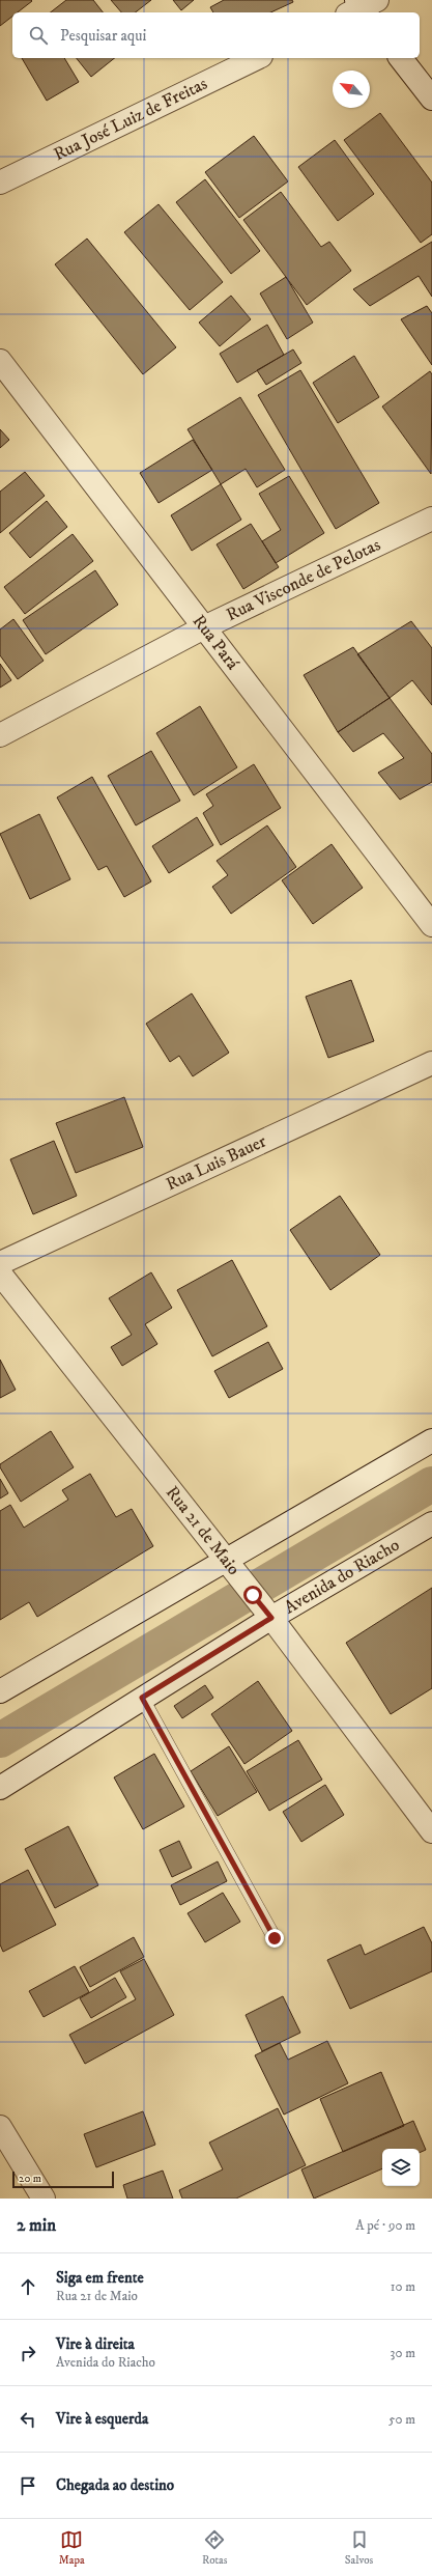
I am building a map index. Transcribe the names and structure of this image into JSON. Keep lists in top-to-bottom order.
{
  "streets": {
    "street": [
      "Rua José Luiz de Freitas",
      "Rua Visconde de Pelotas",
      "Rua Pará",
      "Rua Luis Bauer",
      "Rua 21 de Maio",
      "Avenida do Riacho"
    ]
  },
  "crossings": [
    ["Rua Visconde de Pelotas", "Rua Pará"],
    ["Rua 21 de Maio", "Avenida do Riacho"]
  ],
  "scale_bar": "20 m",
  "north": "top left",
  "page": {
    "search": "Pesquisar aqui",
    "scale": "20 m",
    "heading": ["2 min", "A pé · 90 m"],
    "list": [
      ["Siga em frente", "Rua 21 de Maio", "10 m"],
      ["Vire à direita", "Avenida do Riacho", "30 m"],
      ["Vire à esquerda", "50 m"],
      "Chegada ao destino"
    ],
    "nav": ["Mapa", "Rotas", "Salvos"]
  }
}
